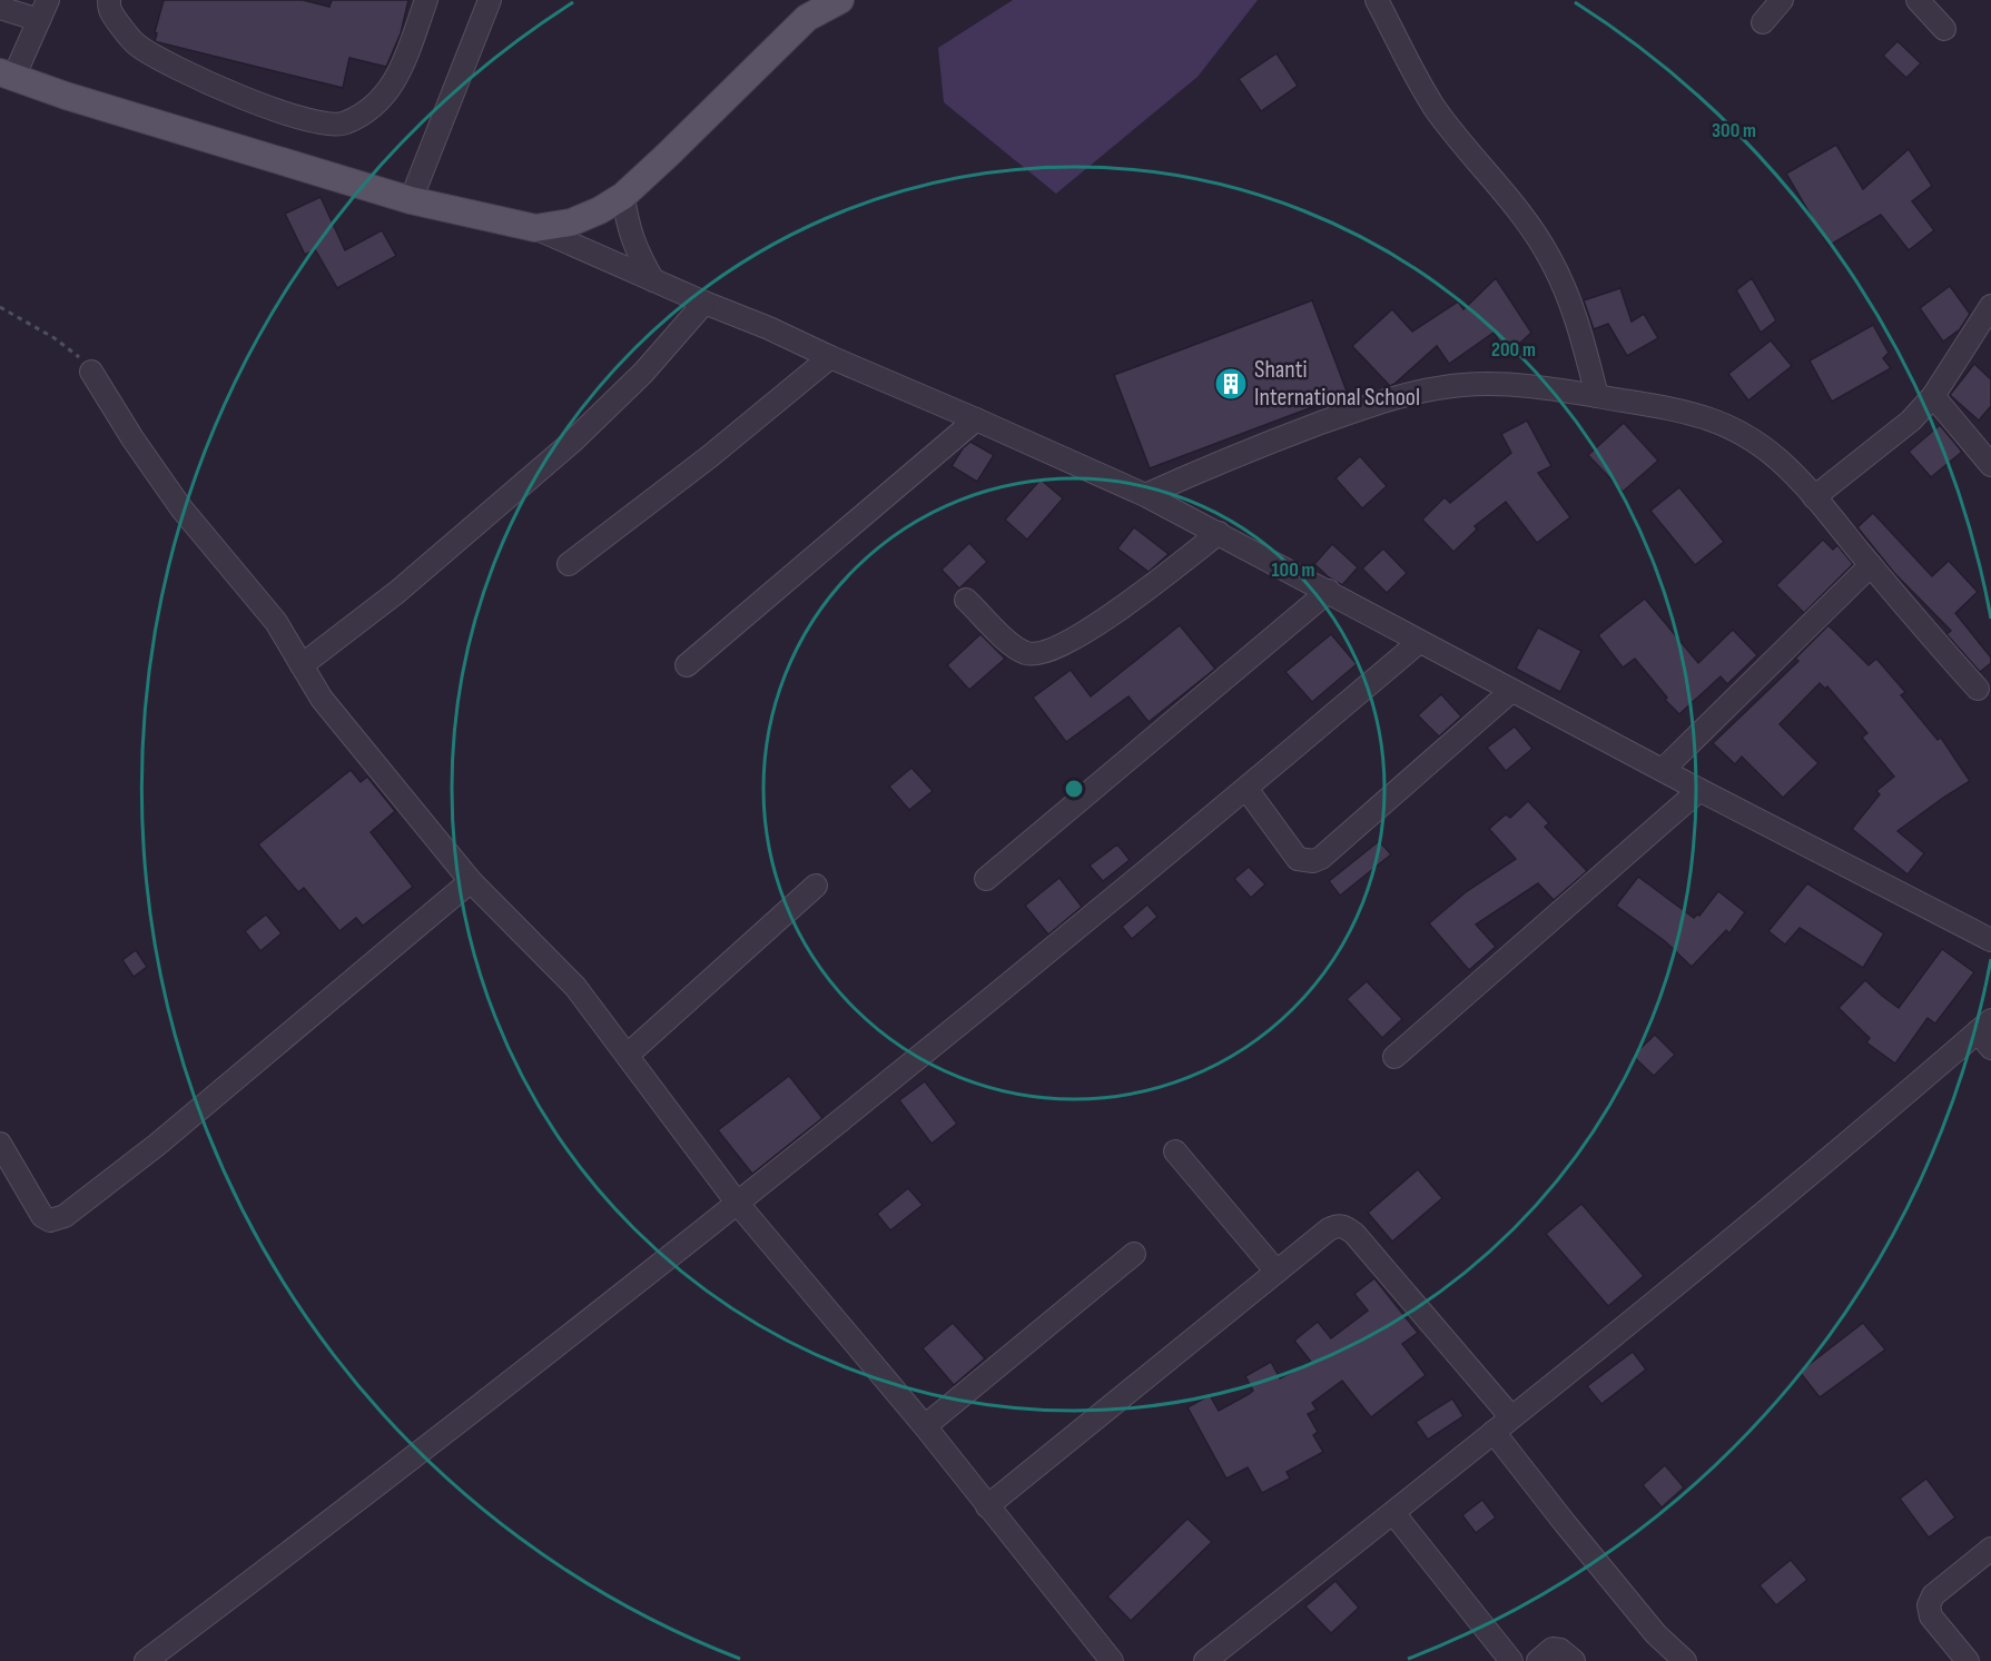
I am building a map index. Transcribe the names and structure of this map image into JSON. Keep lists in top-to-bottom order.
{
  "places": {
    "building": ["Shanti International School"]
  },
  "rings": ["300 m", "200 m", "100 m"]
}
